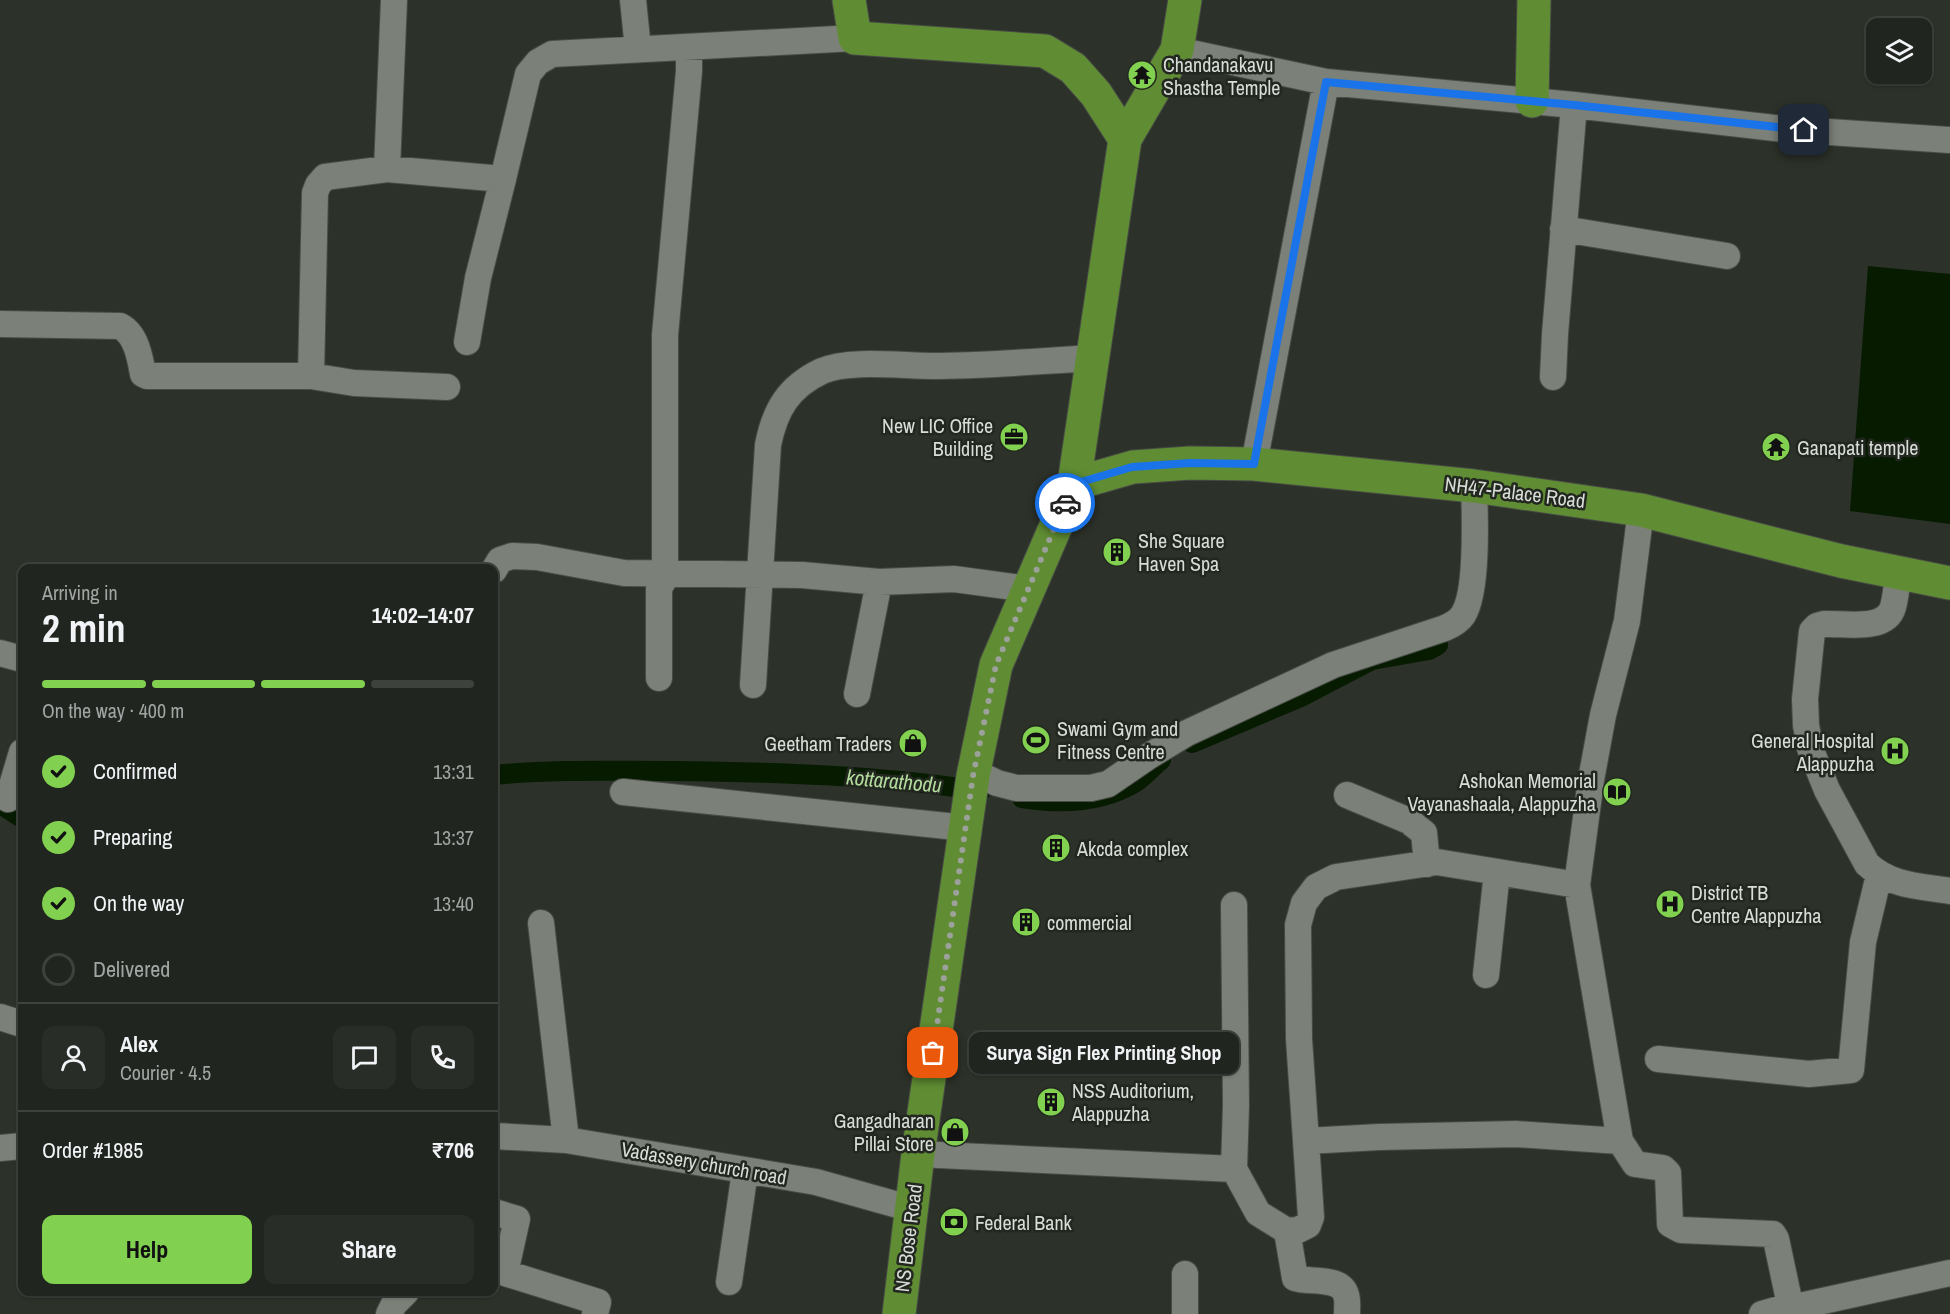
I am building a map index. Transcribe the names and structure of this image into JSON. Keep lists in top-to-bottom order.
{
  "streets": {
    "main road": ["NH47-Palace Road", "NS Bose Road"],
    "street": ["Vadassery church road"]
  },
  "crossings": [
    ["NH47-Palace Road", "NS Bose Road"],
    ["Vadassery church road", "NS Bose Road"]
  ],
  "water": ["kottarathodu"],
  "places": {
    "temple": ["Chandanakavu Shastha Temple", "Ganapati temple"],
    "office": ["New LIC Office Building"],
    "building": [
      "She Square Haven Spa",
      "Akcda complex",
      "commercial",
      "NSS Auditorium, Alappuzha"
    ],
    "sports": ["Swami Gym and Fitness Centre"],
    "shop": ["Geetham Traders", "Gangadharan Pillai Store"],
    "hospital": ["General Hospital Alappuzha", "District TB Centre Alappuzha"],
    "library": ["Ashokan Memorial Vayanashaala, Alappuzha"],
    "other": ["Surya Sign Flex Printing Shop"],
    "bank": ["Federal Bank"]
  },
  "page": {
    "heading": ["2 min", "Arriving in", "14:02–14:07"],
    "panel": [
      "Alex",
      "Courier · 4.5",
      "Order #1985",
      "₹706"
    ],
    "bar": "On the way · 400 m",
    "list": [
      ["Confirmed", "13:31"],
      ["Preparing", "13:37"],
      ["On the way", "13:40"],
      "Delivered"
    ],
    "bubble": "Surya Sign Flex Printing Shop",
    "buttons": ["Help", "Share"]
  }
}
